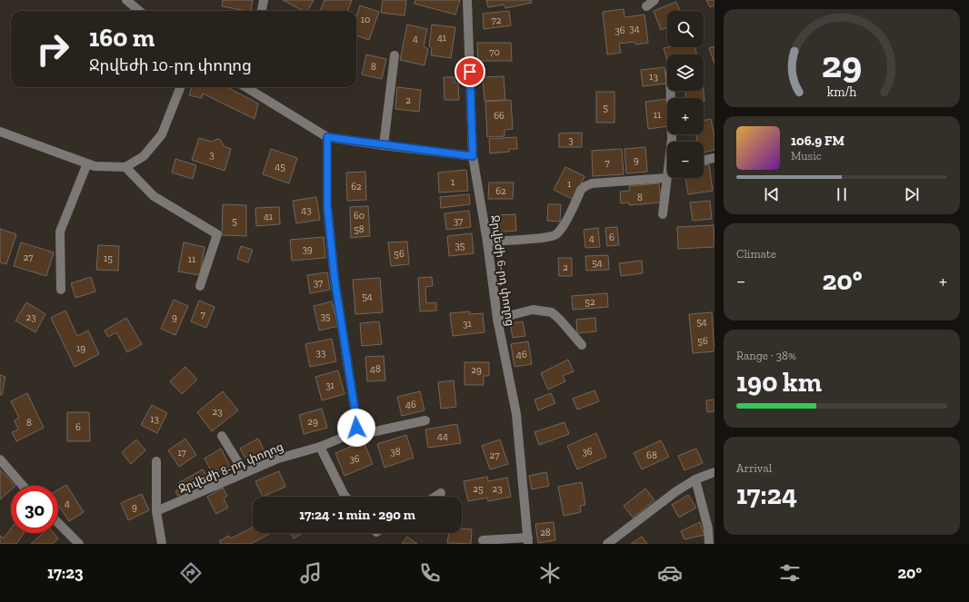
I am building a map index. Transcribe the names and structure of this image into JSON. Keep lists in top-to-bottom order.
{
  "streets": {
    "street": ["Ջրվեժի 6-րդ փողոց", "Ջրվեժի 8-րդ փողոց"]
  },
  "house_numbers": [
    "10",
    "72",
    "34",
    "36",
    "41",
    "4",
    "70",
    "8",
    "13",
    "2",
    "5",
    "11",
    "66",
    "3",
    "3",
    "9",
    "7",
    "45",
    "1",
    "1",
    "62",
    "62",
    "8",
    "43",
    "60",
    "41",
    "5",
    "37",
    "58",
    "6",
    "4",
    "35",
    "39",
    "56",
    "27",
    "15",
    "11",
    "54",
    "2",
    "37",
    "54",
    "52",
    "7",
    "35",
    "23",
    "9",
    "54",
    "31",
    "56",
    "19",
    "33",
    "46",
    "48",
    "29",
    "31",
    "46",
    "23",
    "13",
    "29",
    "8",
    "6",
    "44",
    "38",
    "36",
    "17",
    "27",
    "68",
    "36",
    "25",
    "23",
    "4",
    "9",
    "28"
  ],
  "page": {
    "map_buttons": ["+", "−"],
    "turn": ["160 m", "Ջրվեժի 10-րդ փողոց"],
    "song": ["106.9 FM", "Music"],
    "tile": [
      "Climate",
      ["Range · 38%", "190 km"],
      ["Arrival", "17:24"]
    ],
    "heat": ["−", "20°", "+"],
    "limit": "30",
    "trip": "17:24 · 1 min · 290 m",
    "tabs": ["17:23", "20°"],
    "gauge": ["29", "km/h"]
  }
}
